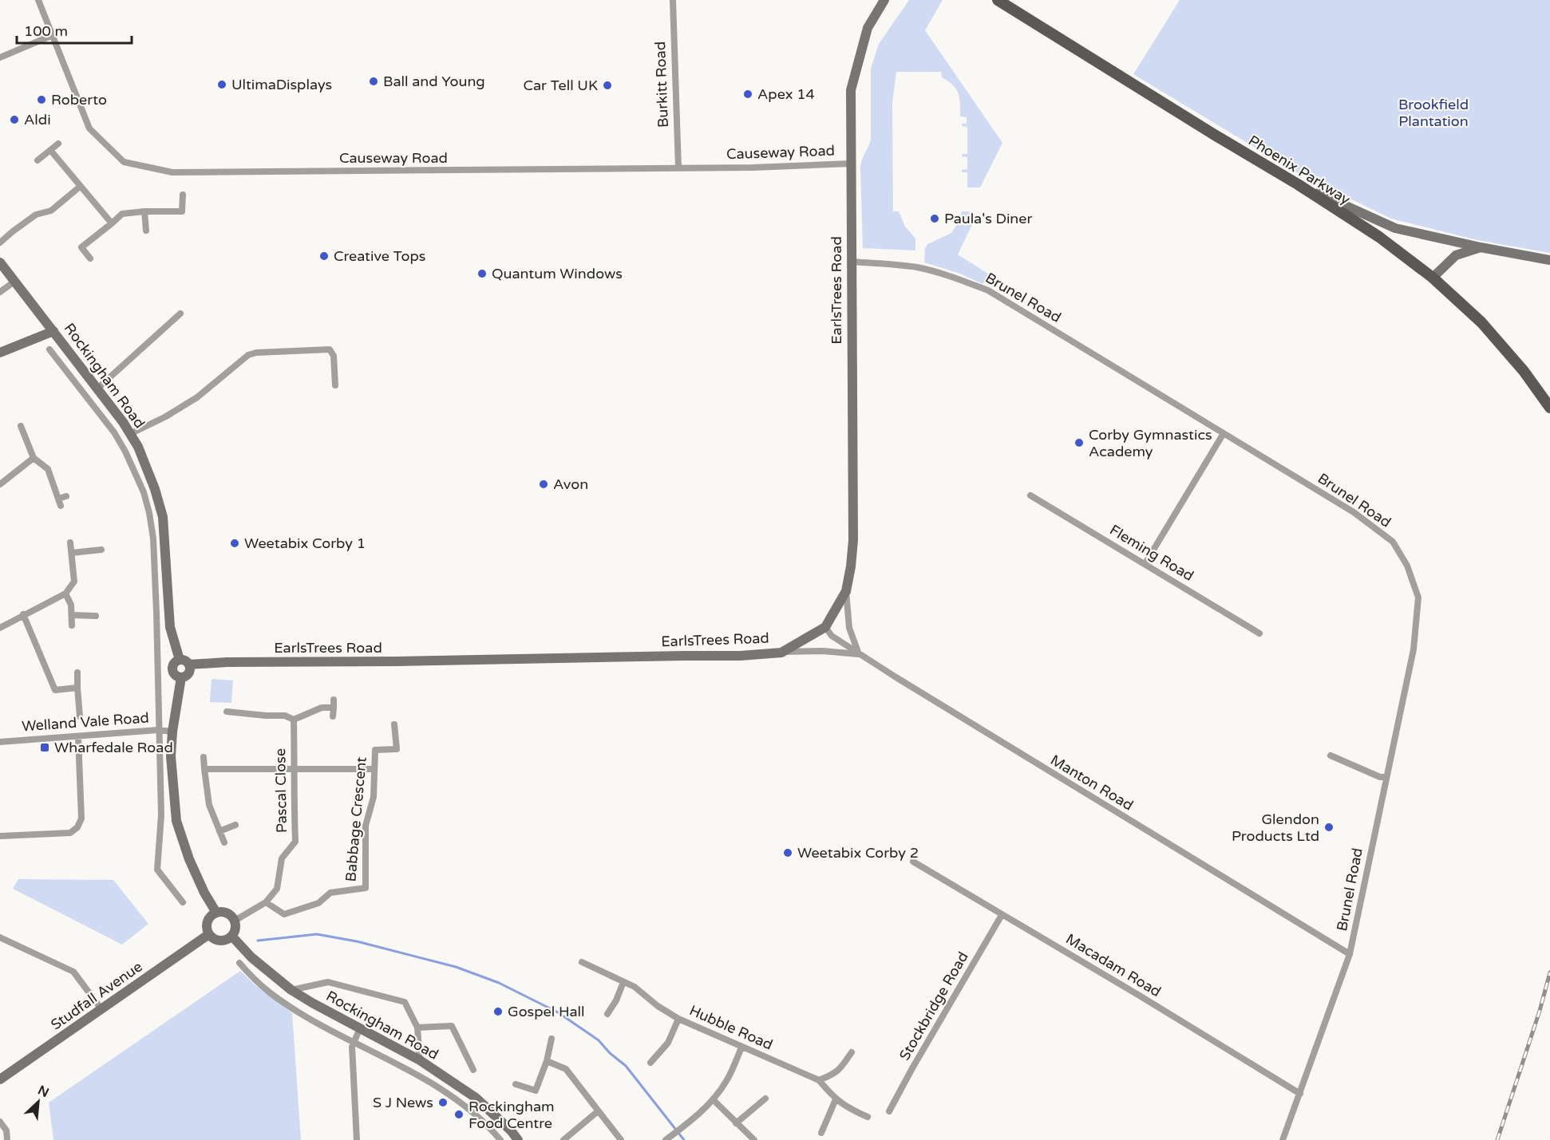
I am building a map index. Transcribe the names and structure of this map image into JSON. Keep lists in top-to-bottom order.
{
  "streets": {
    "main road": ["Phoenix Parkway"],
    "street": [
      "Burkitt Road",
      "Causeway Road",
      "EarlsTrees Road",
      "Brunel Road",
      "Rockingham Road",
      "Fleming Road",
      "Welland Vale Road",
      "Manton Road",
      "Pascal Close",
      "Babbage Crescent",
      "Macadam Road",
      "Studfall Avenue",
      "Stockbridge Road",
      "Hubble Road"
    ]
  },
  "crossings": [
    ["Burkitt Road", "Causeway Road"],
    ["Causeway Road", "EarlsTrees Road"],
    ["EarlsTrees Road", "Brunel Road"],
    ["EarlsTrees Road", "Rockingham Road"],
    ["EarlsTrees Road", "Manton Road"],
    ["Brunel Road", "Manton Road"],
    ["Brunel Road", "Macadam Road"],
    ["Rockingham Road", "Pascal Close"],
    ["Rockingham Road", "Studfall Avenue"],
    ["Pascal Close", "Babbage Crescent"],
    ["Pascal Close", "Studfall Avenue"],
    ["Macadam Road", "Stockbridge Road"]
  ],
  "parks": ["Brookfield Plantation"],
  "places": {
    "other": [
      "Ball and Young",
      "UltimaDisplays",
      "Car Tell UK",
      "Apex 14",
      "Roberto",
      "Aldi",
      "Paula's Diner",
      "Creative Tops",
      "Quantum Windows",
      "Corby Gymnastics Academy",
      "Avon",
      "Weetabix Corby 1",
      "Glendon Products Ltd",
      "Weetabix Corby 2",
      "Gospel Hall",
      "S J News",
      "Rockingham Food Centre"
    ],
    "transit": ["Wharfedale Road"]
  },
  "scale_bar": "100 m",
  "north": "top right"
}
